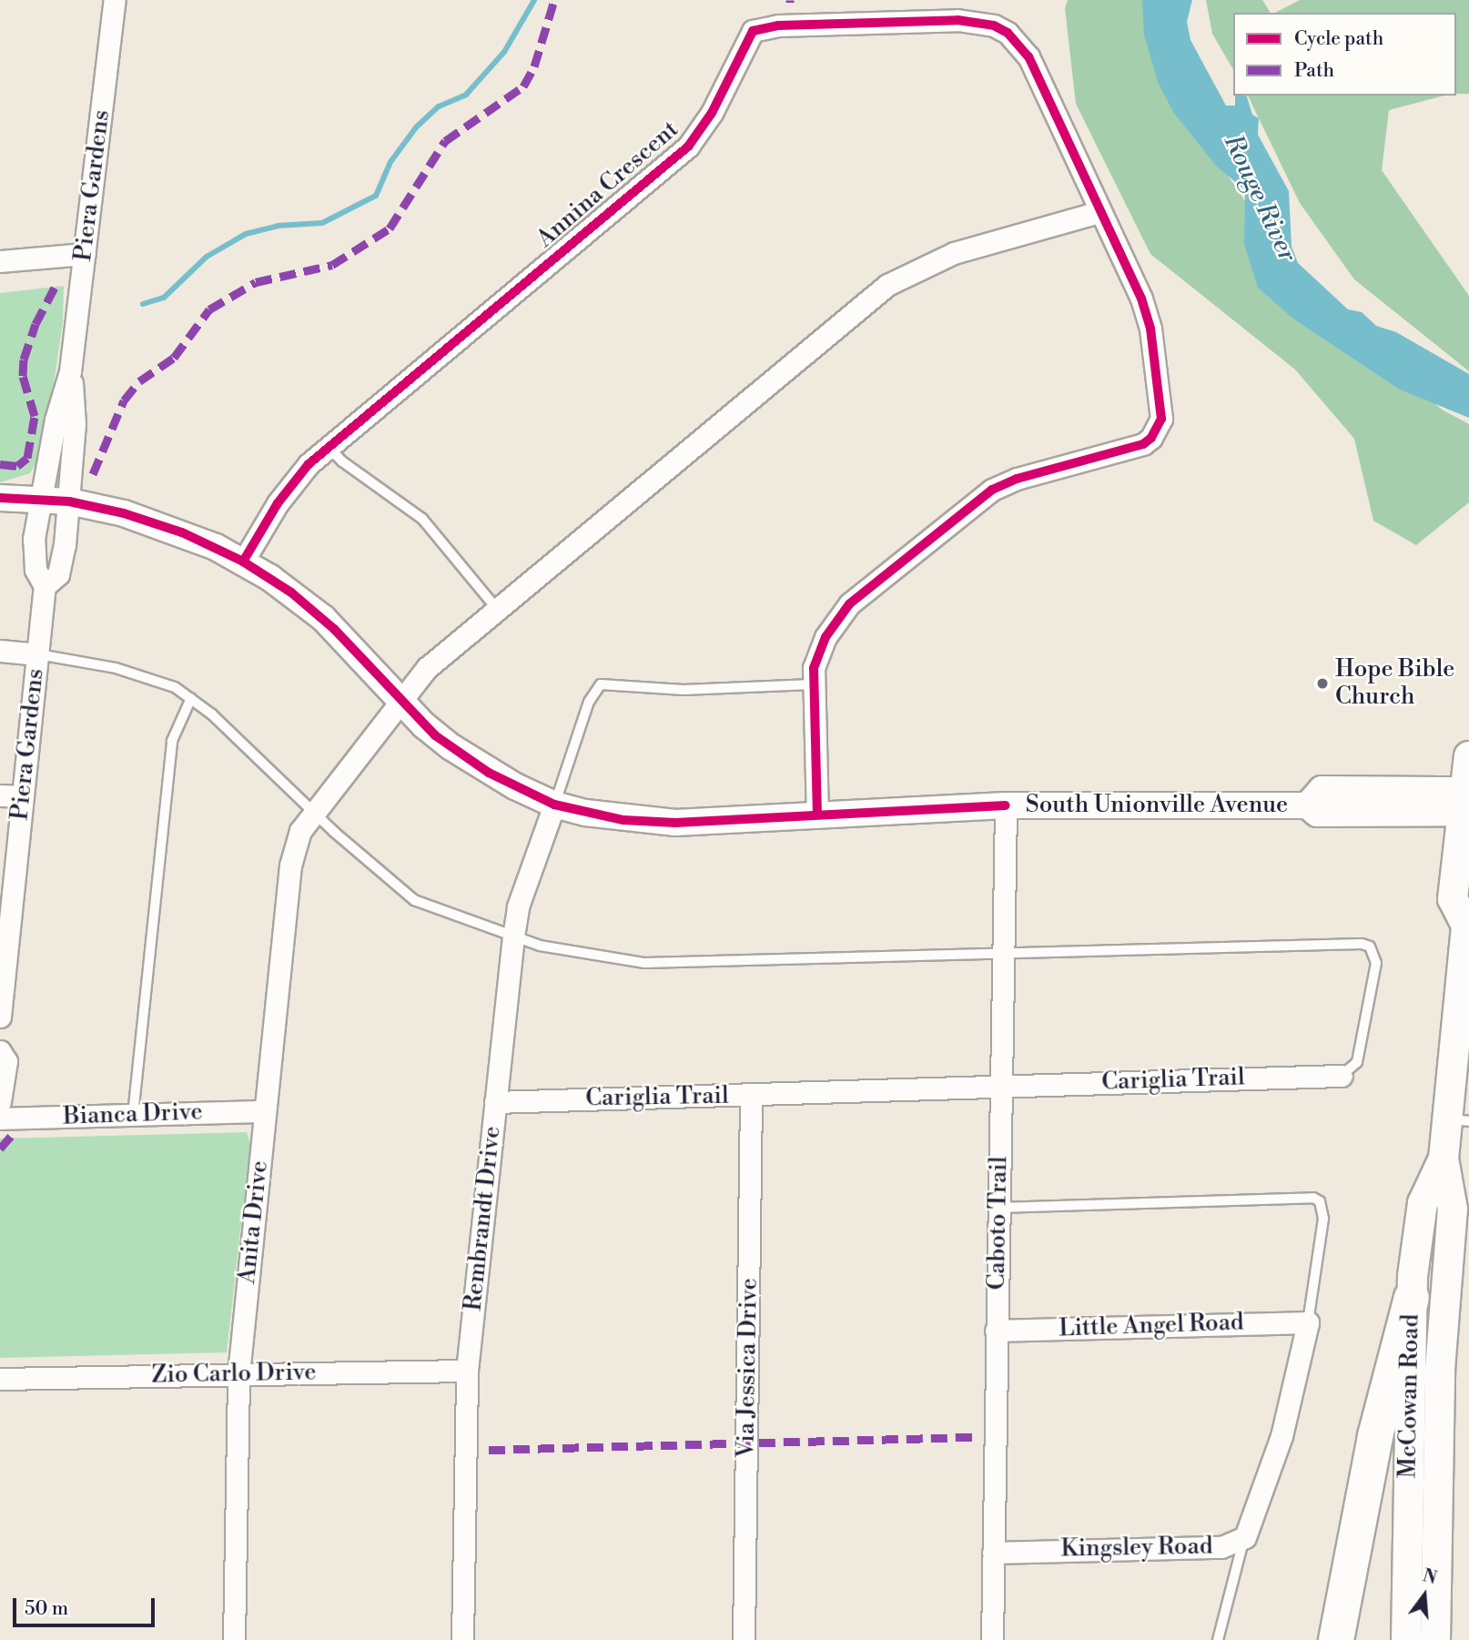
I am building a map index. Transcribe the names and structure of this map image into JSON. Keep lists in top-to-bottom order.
{
  "streets": {
    "main road": ["McCowan Road"],
    "street": [
      "Annina Crescent",
      "Piera Gardens",
      "South Unionville Avenue",
      "Cariglia Trail",
      "Bianca Drive",
      "Rembrandt Drive",
      "Anita Drive",
      "Caboto Trail",
      "Little Angel Road",
      "Via Jessica Drive",
      "Zio Carlo Drive",
      "Kingsley Road"
    ]
  },
  "crossings": [
    ["Annina Crescent", "South Unionville Avenue"],
    ["Piera Gardens", "South Unionville Avenue"],
    ["South Unionville Avenue", "Rembrandt Drive"],
    ["South Unionville Avenue", "Caboto Trail"],
    ["South Unionville Avenue", "McCowan Road"],
    ["Cariglia Trail", "Rembrandt Drive"],
    ["Cariglia Trail", "Caboto Trail"],
    ["Cariglia Trail", "Via Jessica Drive"],
    ["Bianca Drive", "Anita Drive"],
    ["Rembrandt Drive", "Zio Carlo Drive"],
    ["Anita Drive", "Zio Carlo Drive"],
    ["Caboto Trail", "Little Angel Road"],
    ["Caboto Trail", "Kingsley Road"],
    ["Little Angel Road", "Kingsley Road"]
  ],
  "water": ["Rouge River"],
  "places": ["Hope Bible Church"],
  "legend": ["Cycle path", "Path"],
  "scale_bar": "50 m",
  "north": "top"
}
